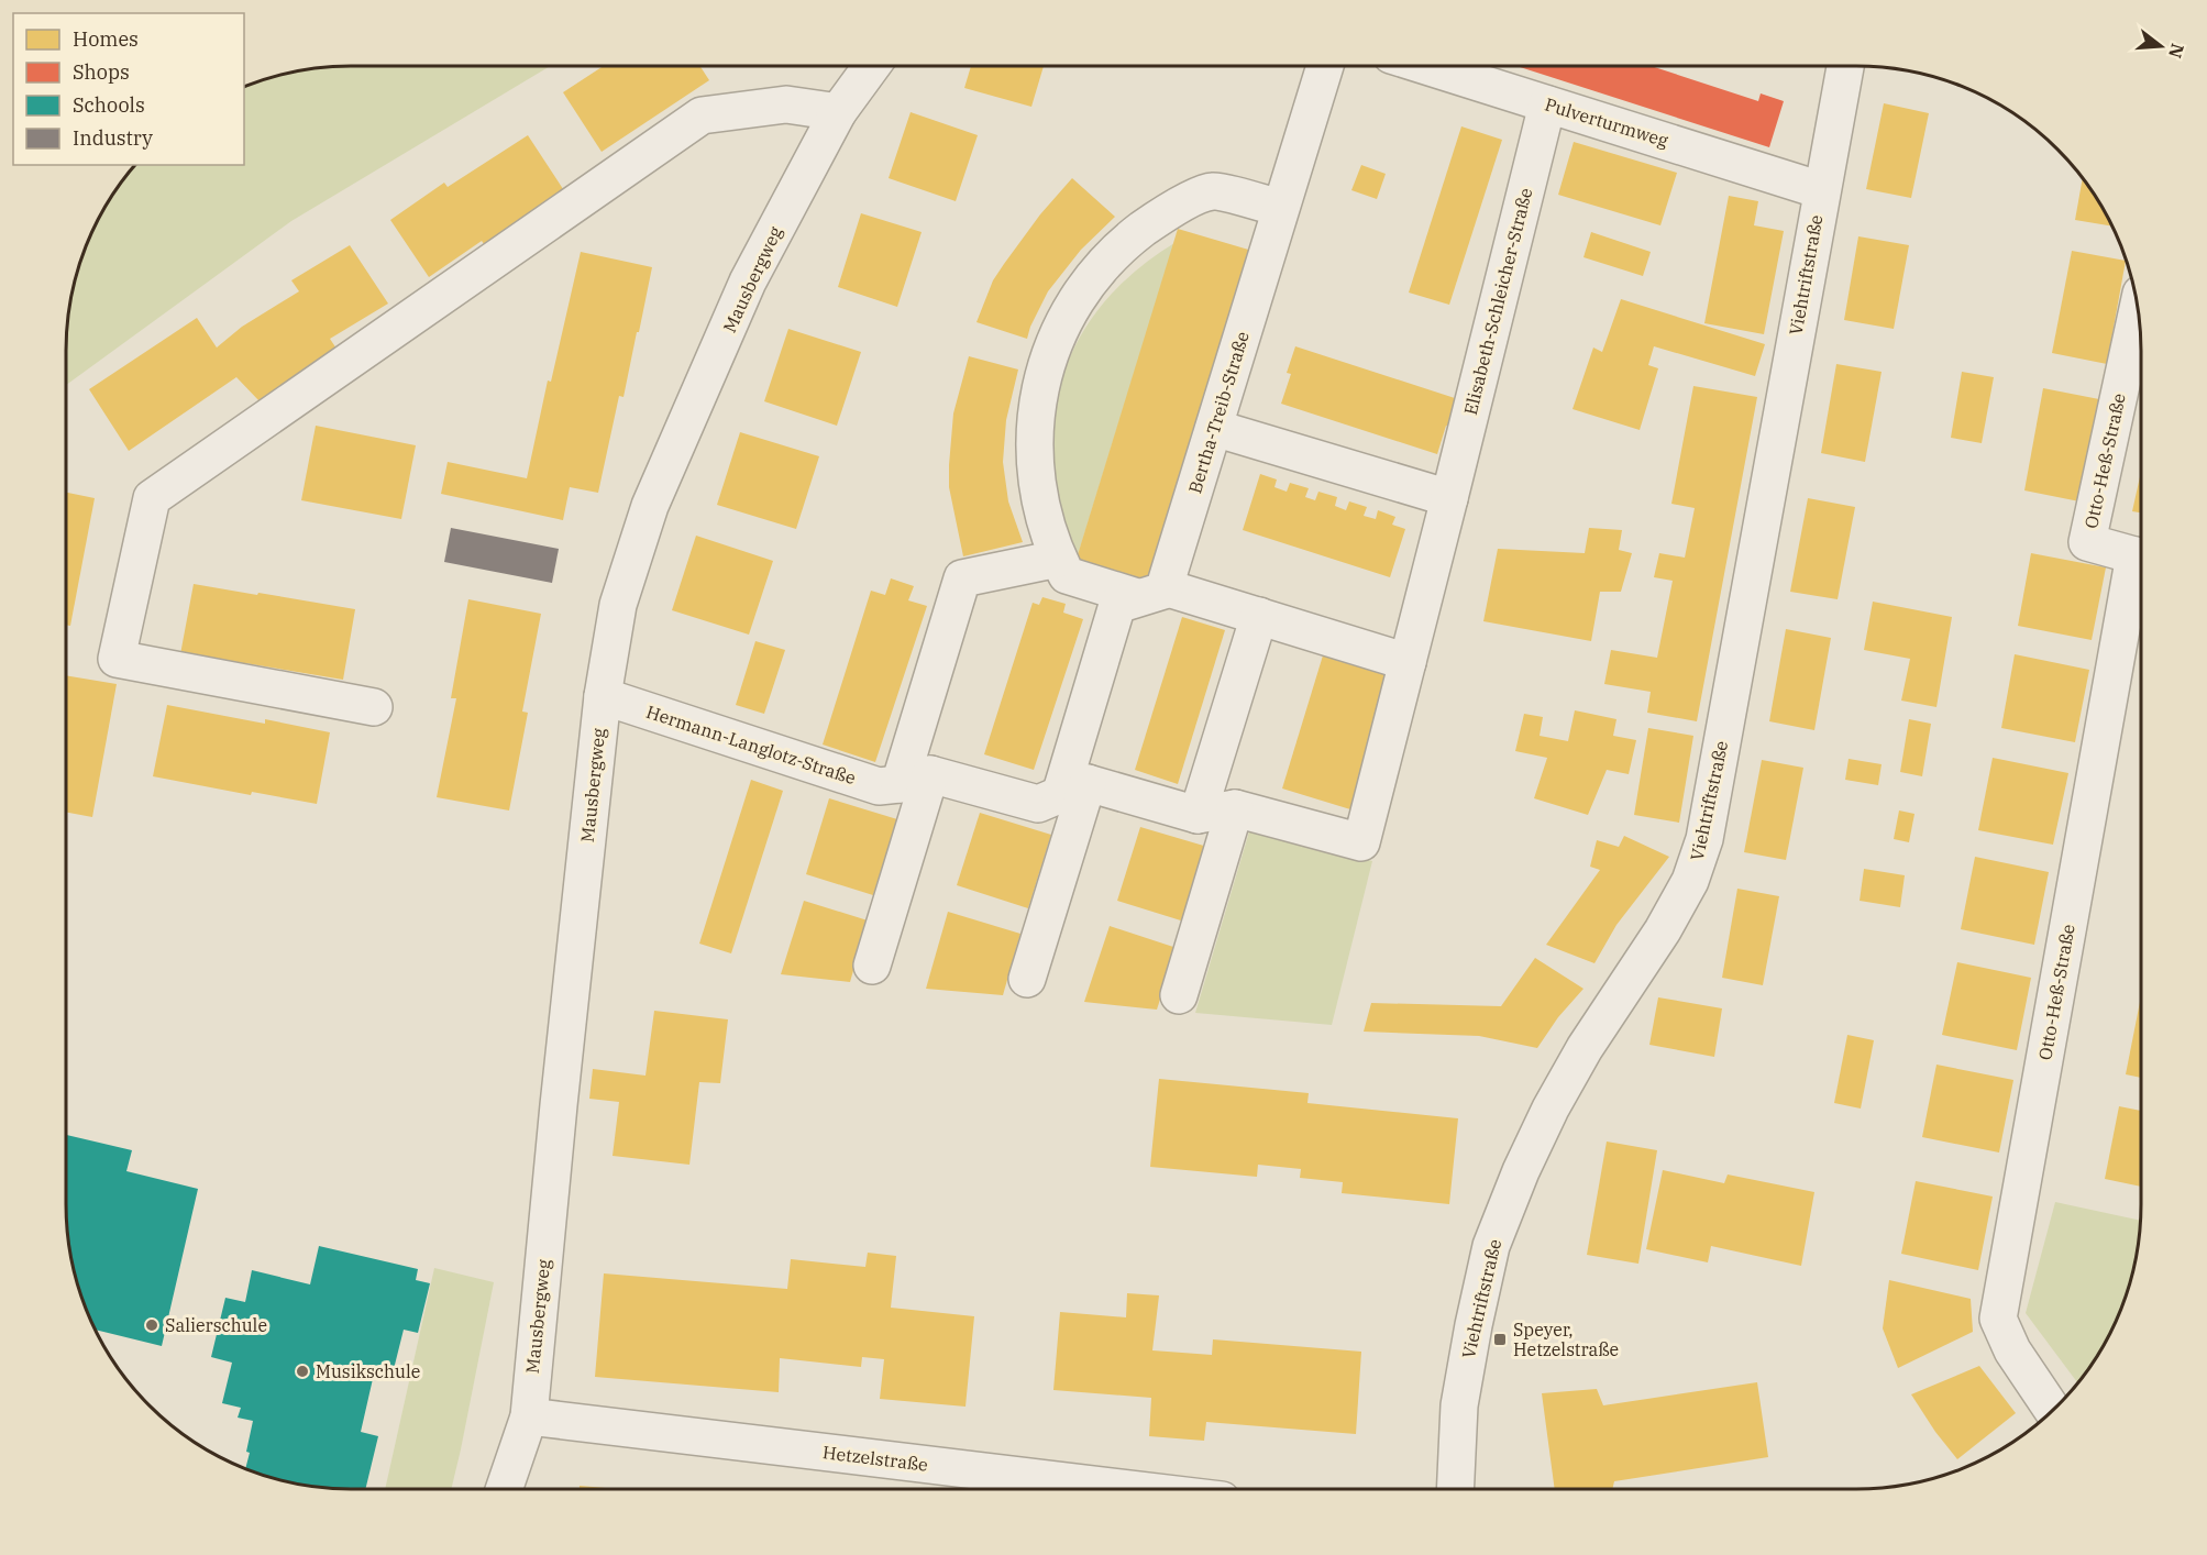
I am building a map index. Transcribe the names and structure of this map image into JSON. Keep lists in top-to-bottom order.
{
  "streets": {
    "street": [
      "Pulverturmweg",
      "Viehtriftstraße",
      "Mausbergweg",
      "Elisabeth-Schleicher-Straße",
      "Bertha-Treib-Straße",
      "Otto-Heß-Straße",
      "Hermann-Langlotz-Straße",
      "Hetzelstraße"
    ]
  },
  "crossings": [
    ["Pulverturmweg", "Viehtriftstraße"],
    ["Pulverturmweg", "Elisabeth-Schleicher-Straße"],
    ["Mausbergweg", "Hermann-Langlotz-Straße"],
    ["Mausbergweg", "Hetzelstraße"],
    ["Elisabeth-Schleicher-Straße", "Hermann-Langlotz-Straße"]
  ],
  "places": {
    "other": ["Salierschule", "Musikschule"],
    "transit": ["Speyer, Hetzelstraße"]
  },
  "legend": [
    "Homes",
    "Shops",
    "Schools",
    "Industry"
  ],
  "north": "right"
}
